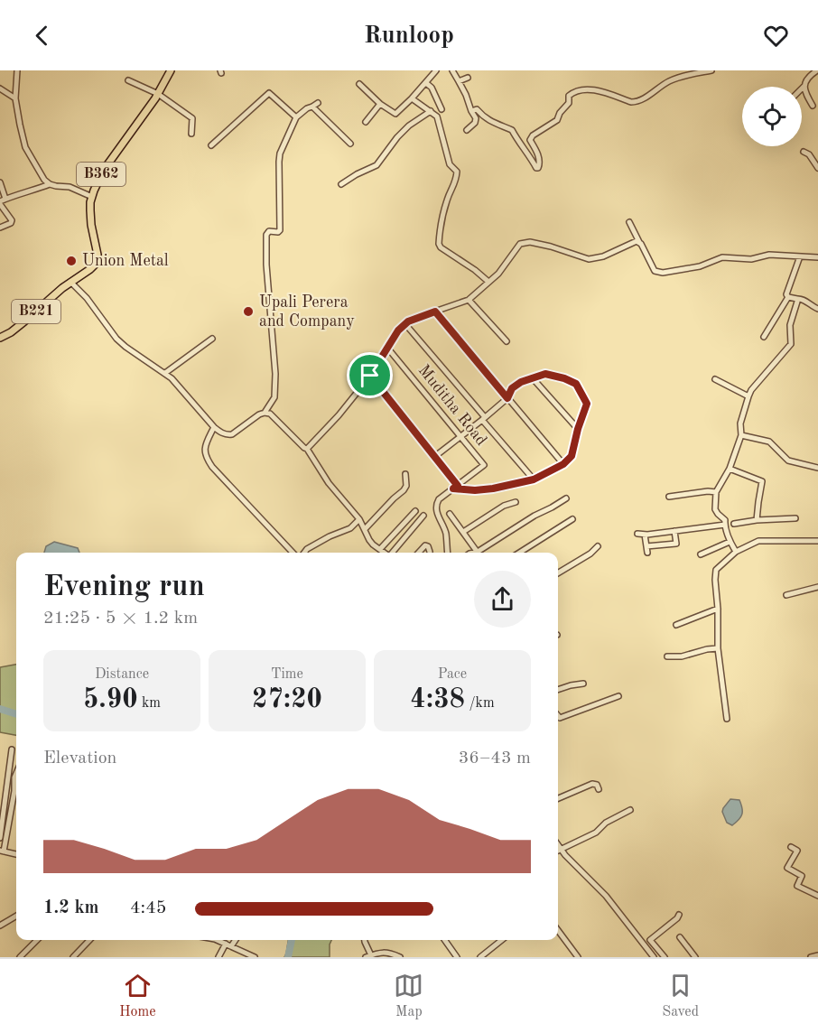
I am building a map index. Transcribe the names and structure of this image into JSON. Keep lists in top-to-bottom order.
{
  "streets": {
    "main road": ["B362", "B221"],
    "street": ["Muditha Road"]
  },
  "crossings": [
    ["B362", "B221"]
  ],
  "places": ["Union Metal", "Upali Perera and Company"],
  "page": {
    "header": "Runloop",
    "heading": ["Evening run", "21:25 · 5 × 1.2 km"],
    "stats": [
      ["Distance", "5.90 km"],
      ["Time", "27:20"],
      ["Pace", "4:38 /km"]
    ],
    "chart": ["Elevation", "36–43 m"],
    "list": [
      {
        "name": "1.2 km",
        "note": "4:45"
      }
    ],
    "tabs": ["Home", "Map", "Saved"]
  }
}
